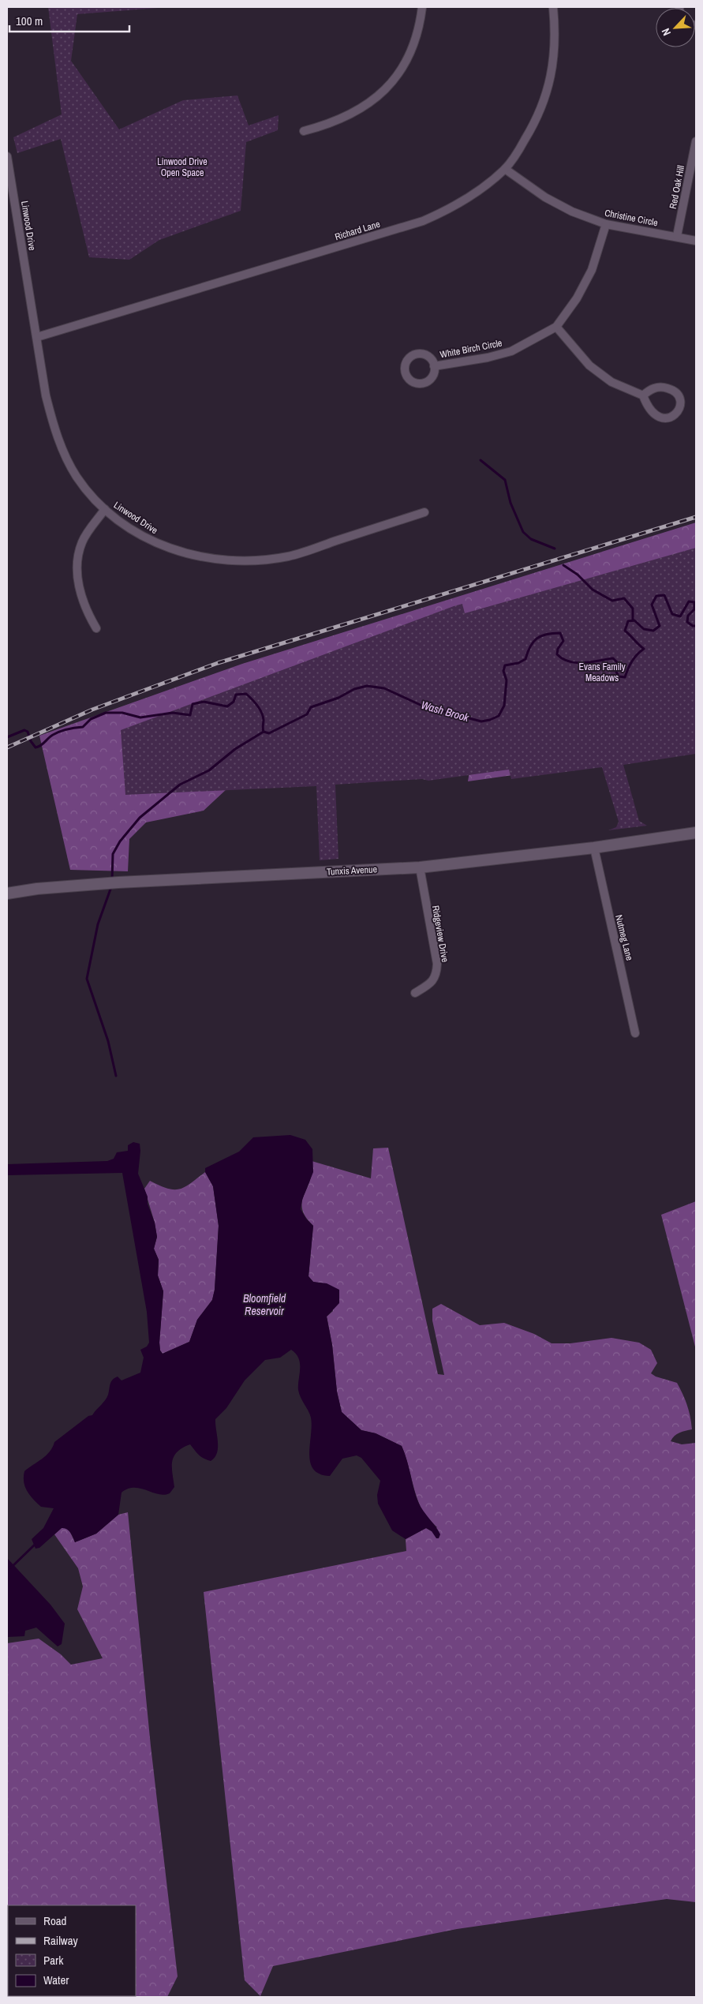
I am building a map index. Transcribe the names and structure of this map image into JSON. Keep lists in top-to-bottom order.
{
  "streets": {
    "main road": ["Tunxis Avenue"],
    "street": [
      "Red Oak Hill",
      "Christine Circle",
      "Linwood Drive",
      "Richard Lane",
      "White Birch Circle",
      "Ridgeview Drive",
      "Nutmeg Lane"
    ]
  },
  "crossings": [
    ["Red Oak Hill", "Christine Circle"],
    ["Christine Circle", "Richard Lane"],
    ["Christine Circle", "White Birch Circle"],
    ["Linwood Drive", "Richard Lane"],
    ["Tunxis Avenue", "Ridgeview Drive"],
    ["Tunxis Avenue", "Nutmeg Lane"]
  ],
  "water": ["Wash Brook", "Bloomfield Reservoir"],
  "parks": ["Linwood Drive Open Space", "Evans Family Meadows"],
  "legend": [
    "Road",
    "Railway",
    "Park",
    "Water"
  ],
  "scale_bar": "100 m",
  "north": "bottom left"
}
